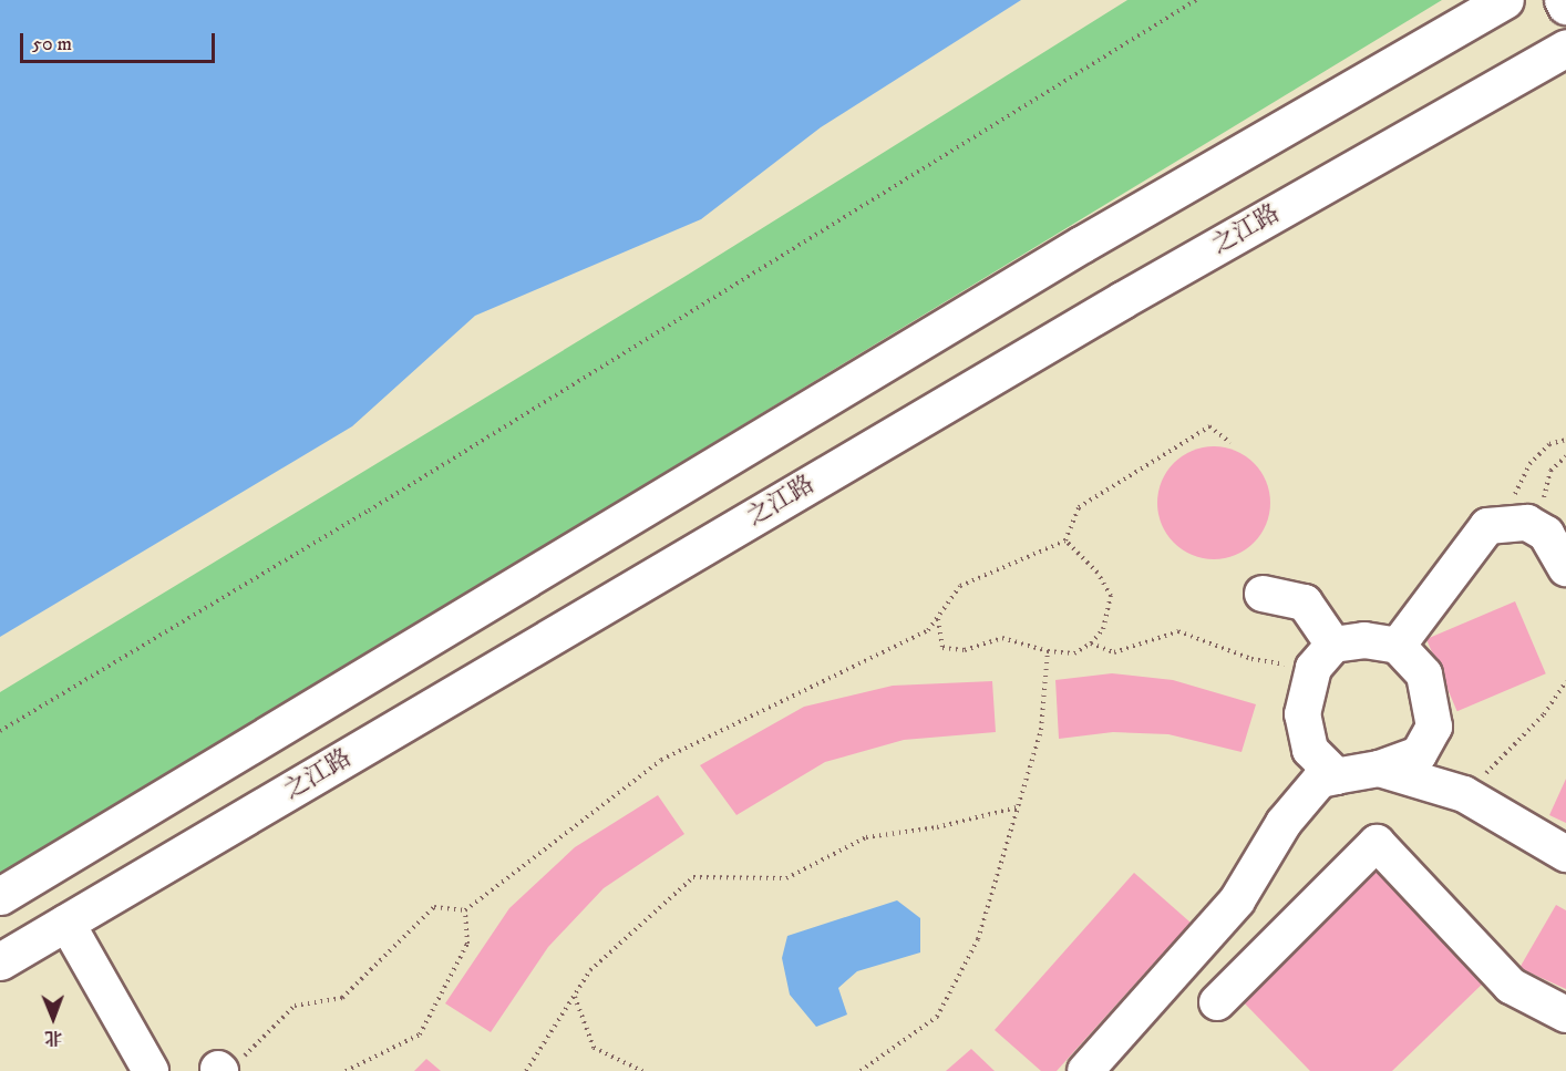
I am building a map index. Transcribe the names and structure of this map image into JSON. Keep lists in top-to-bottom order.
{
  "streets": {
    "main road": ["之江路"]
  },
  "scale_bar": "50 m",
  "north": "bottom"
}
